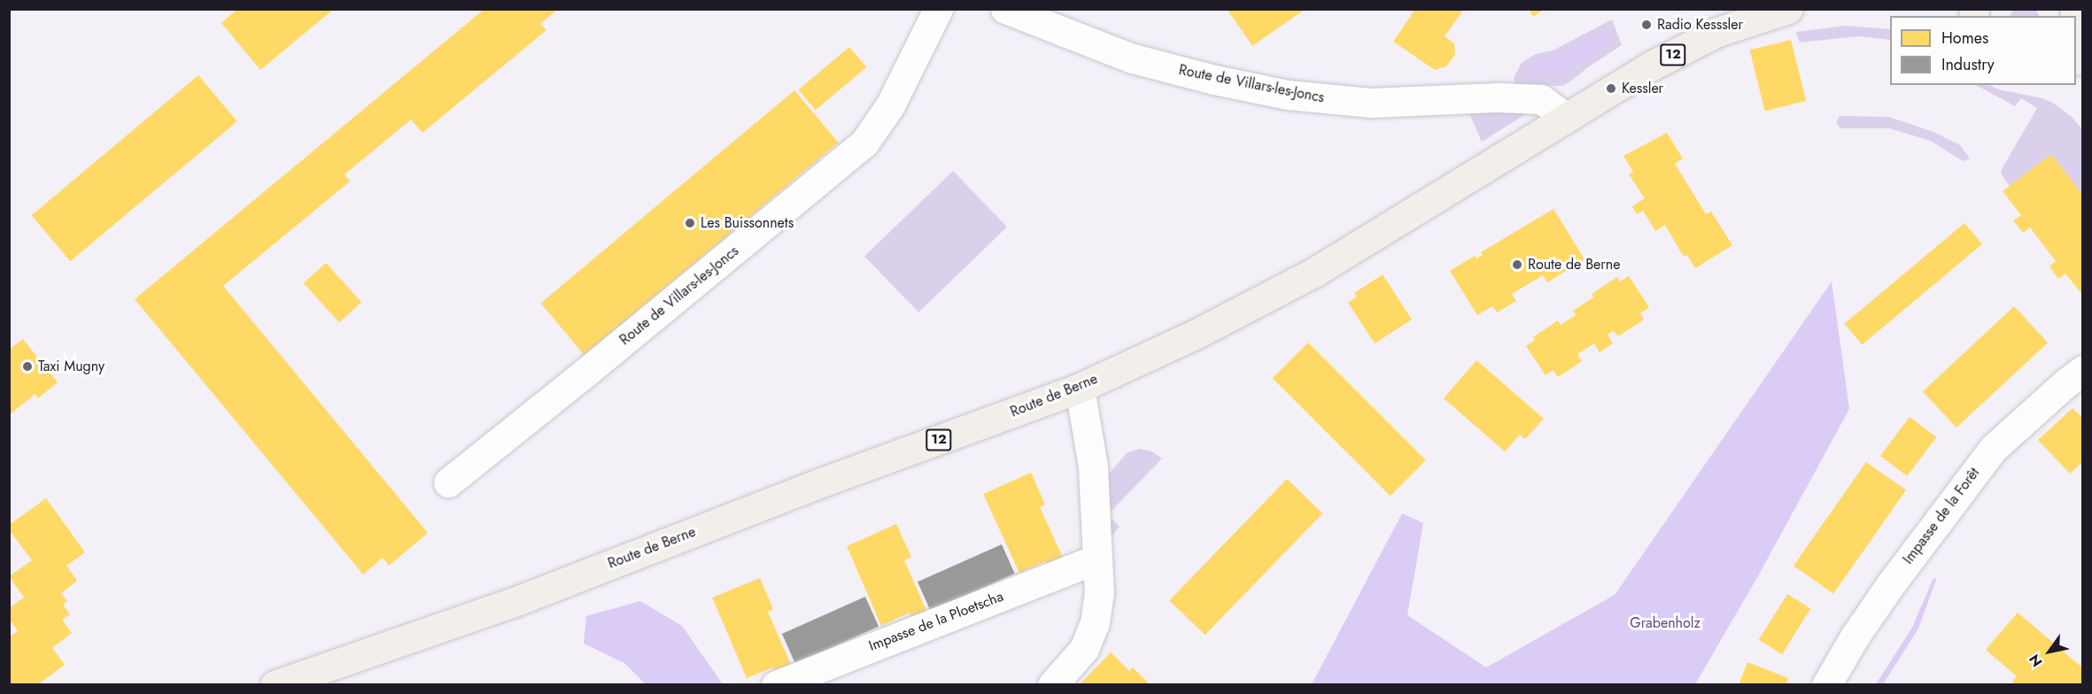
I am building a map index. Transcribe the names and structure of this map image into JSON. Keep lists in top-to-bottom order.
{
  "streets": {
    "main road": ["12", "Route de Berne"],
    "street": ["Route de Villars-les-Joncs", "Impasse de la Forêt", "Impasse de la Ploetscha"]
  },
  "crossings": [
    ["Route de Villars-les-Joncs", "Route de Berne"]
  ],
  "parks": ["Grabenholz"],
  "places": [
    "Radio Kesssler",
    "Kessler",
    "Les Buissonnets",
    "Route de Berne",
    "Taxi Mugny"
  ],
  "legend": ["Homes", "Industry"],
  "north": "bottom left"
}
